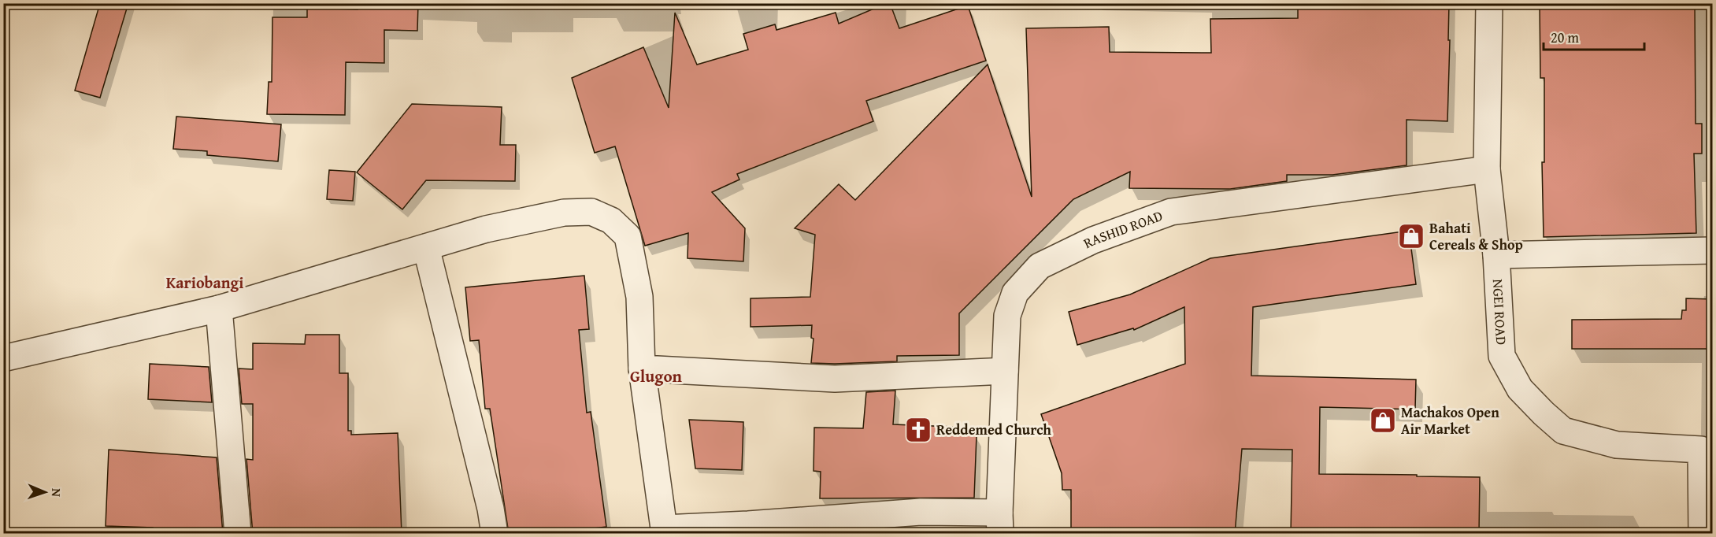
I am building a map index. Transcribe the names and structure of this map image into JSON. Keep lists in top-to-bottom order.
{
  "streets": {
    "street": ["RASHID ROAD", "NGEI ROAD"]
  },
  "crossings": [
    ["RASHID ROAD", "NGEI ROAD"]
  ],
  "districts": ["Kariobangi", "Glugon"],
  "places": {
    "shop": ["Bahati Cereals & Shop", "Machakos Open Air Market"],
    "church": ["Reddemed Church"]
  },
  "scale_bar": "20 m",
  "north": "right"
}
